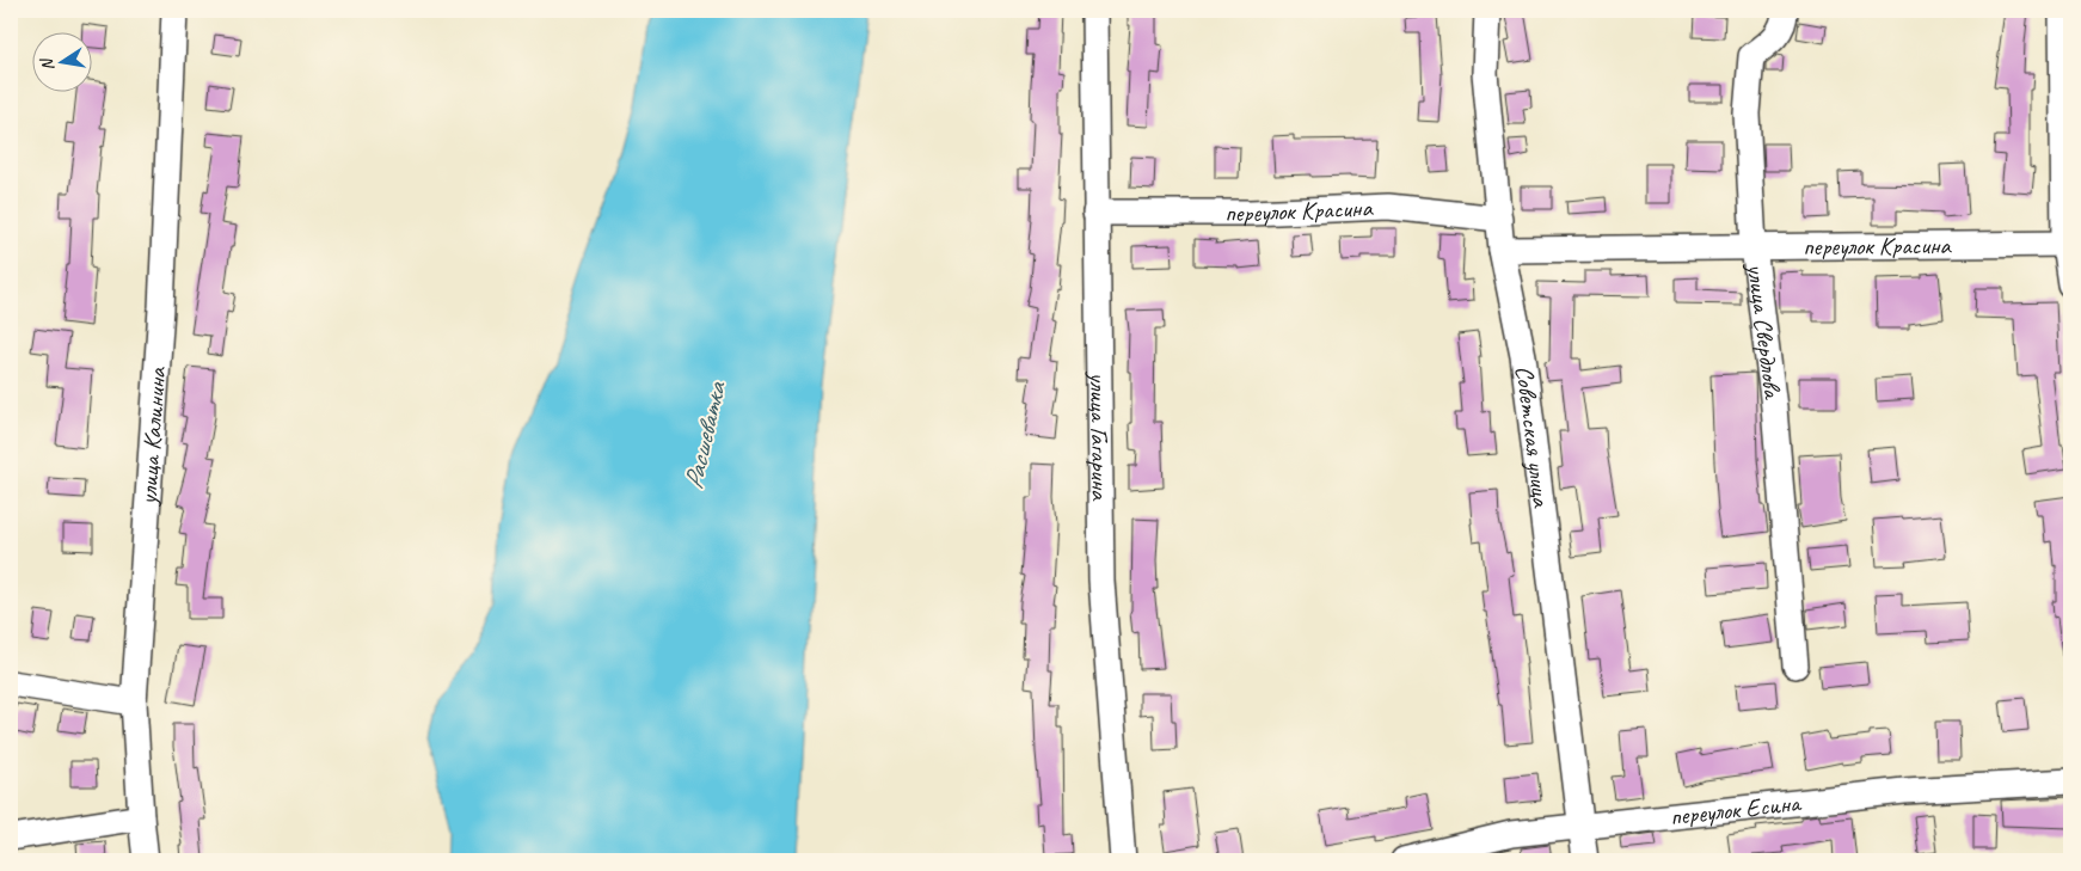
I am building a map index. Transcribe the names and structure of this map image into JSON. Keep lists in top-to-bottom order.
{
  "streets": {
    "street": [
      "переулок Красина",
      "улица Свердлова",
      "Советская улица",
      "улица Калинина",
      "улица Гагарина",
      "переулок Есина"
    ]
  },
  "crossings": [
    ["переулок Красина", "улица Свердлова"],
    ["переулок Красина", "Советская улица"],
    ["переулок Красина", "улица Гагарина"],
    ["Советская улица", "переулок Есина"]
  ],
  "water": ["Расшеватка"],
  "north": "left"
}
